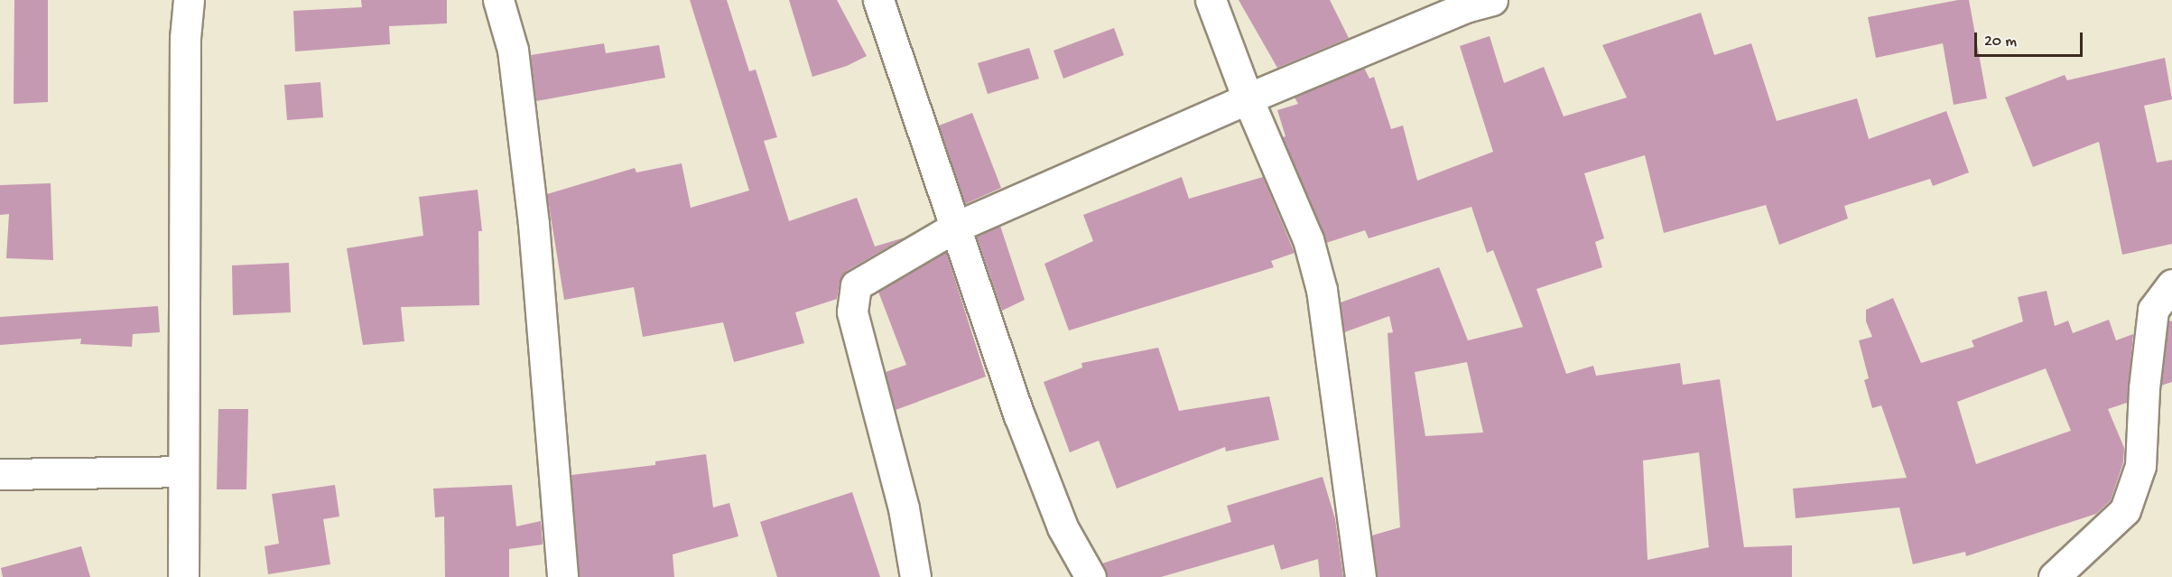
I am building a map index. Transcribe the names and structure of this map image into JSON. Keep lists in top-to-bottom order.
{
  "scale_bar": "20 m"
}
